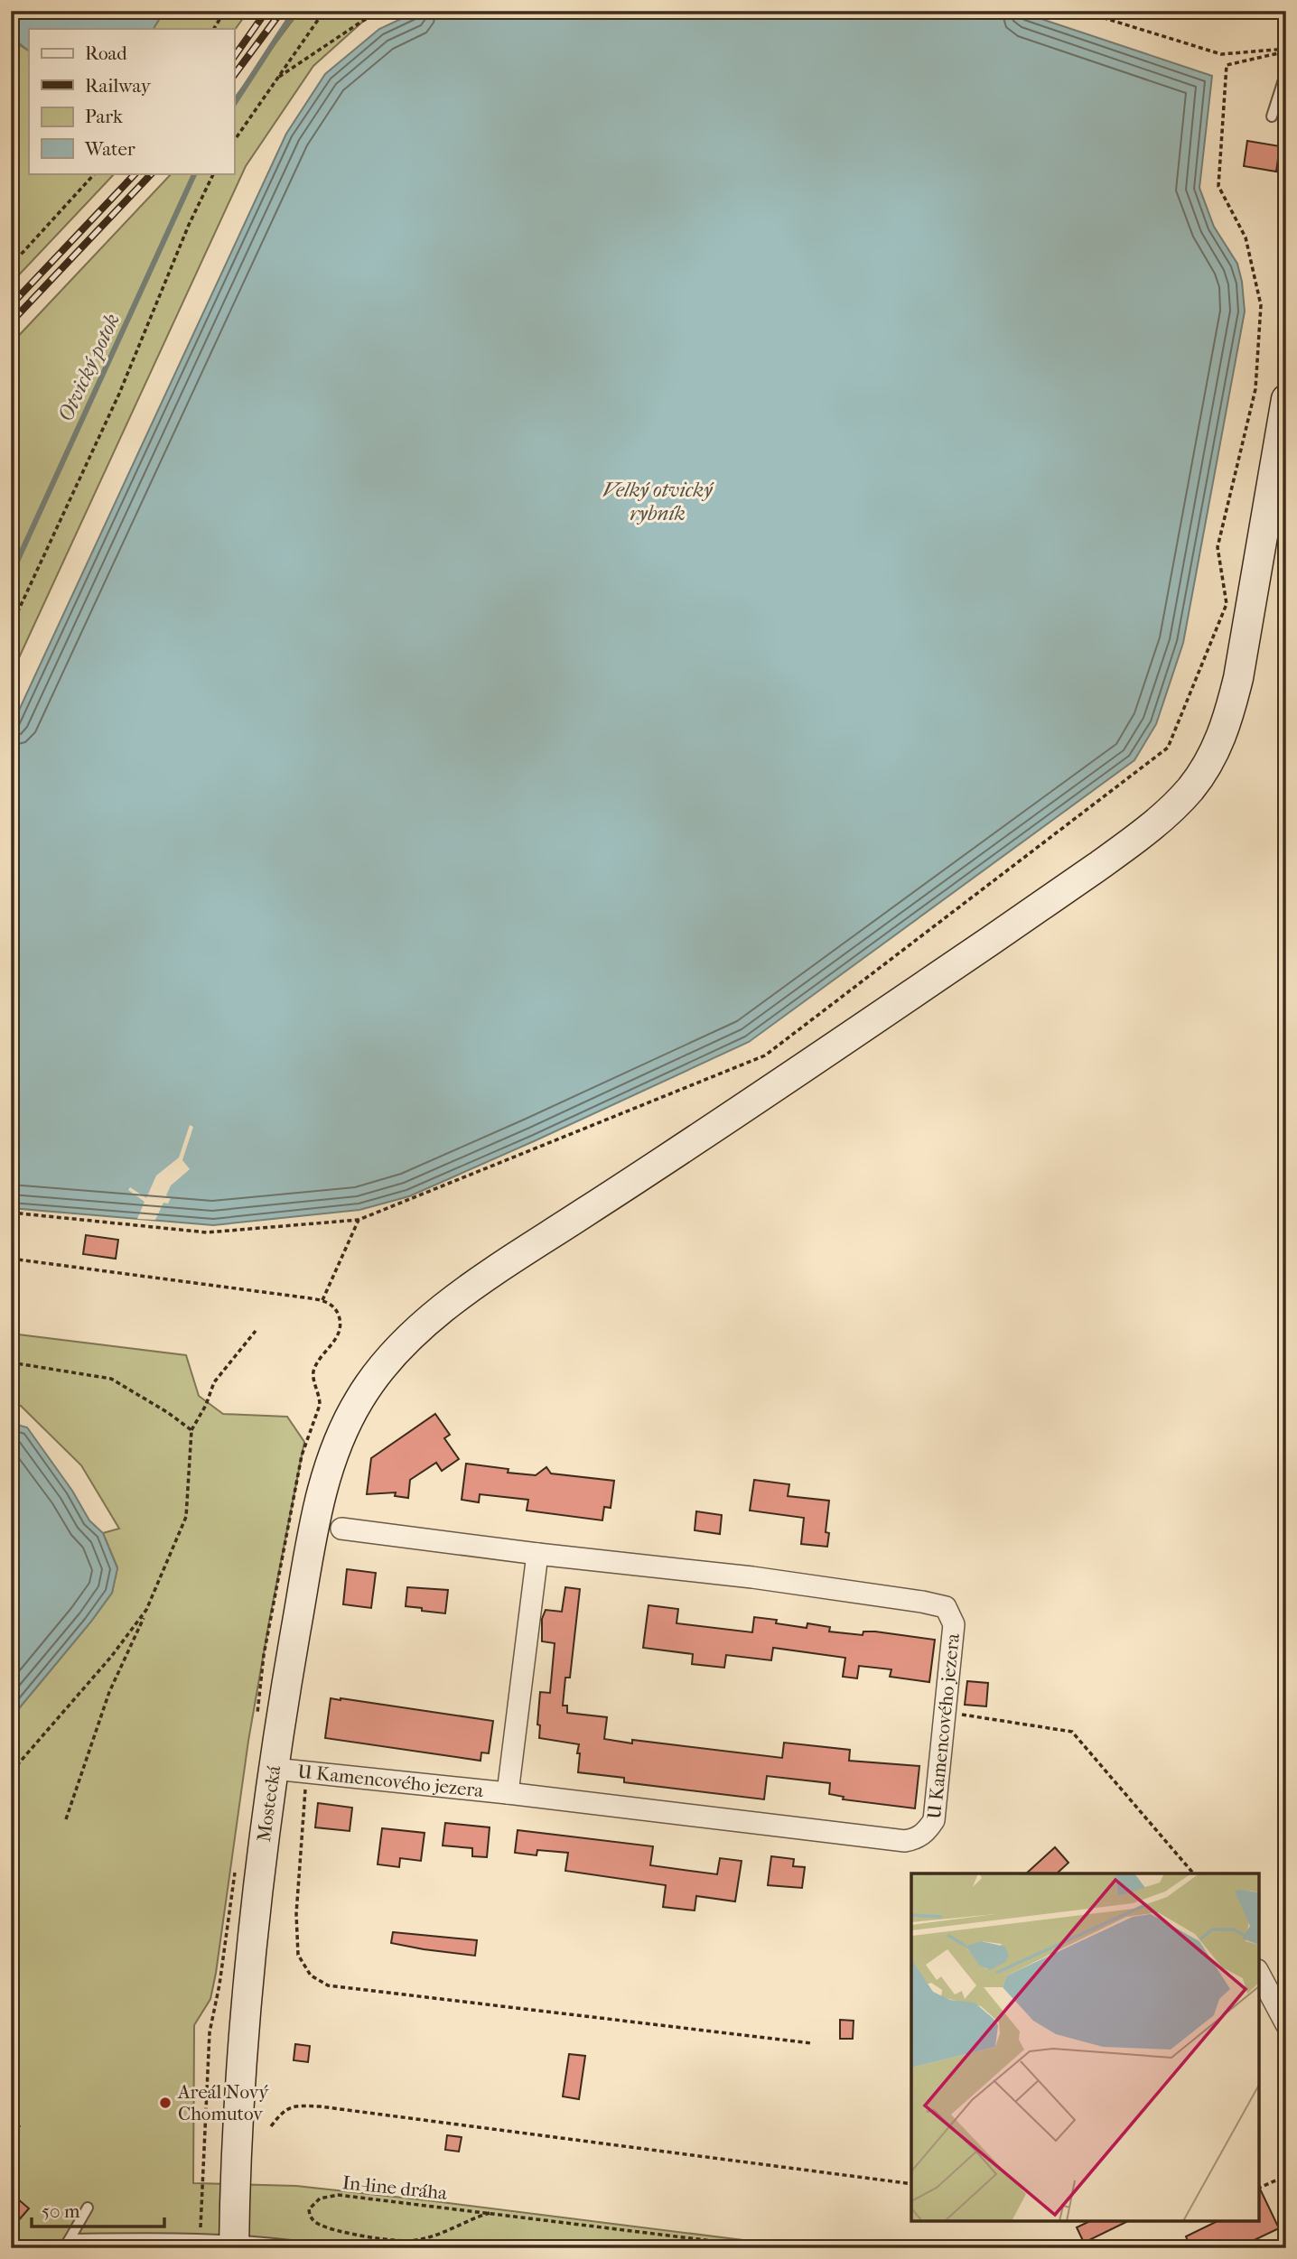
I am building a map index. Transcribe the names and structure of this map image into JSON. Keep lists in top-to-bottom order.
{
  "streets": {
    "street": ["U Kamencového jezera", "Mostecká"],
    "path": ["In-line dráha"]
  },
  "crossings": [
    ["U Kamencového jezera", "Mostecká"]
  ],
  "water": ["Otvický potok", "Velký otvický rybník"],
  "places": ["Areál Nový Chomutov"],
  "legend": [
    "Road",
    "Railway",
    "Park",
    "Water"
  ],
  "scale_bar": "50 m"
}
